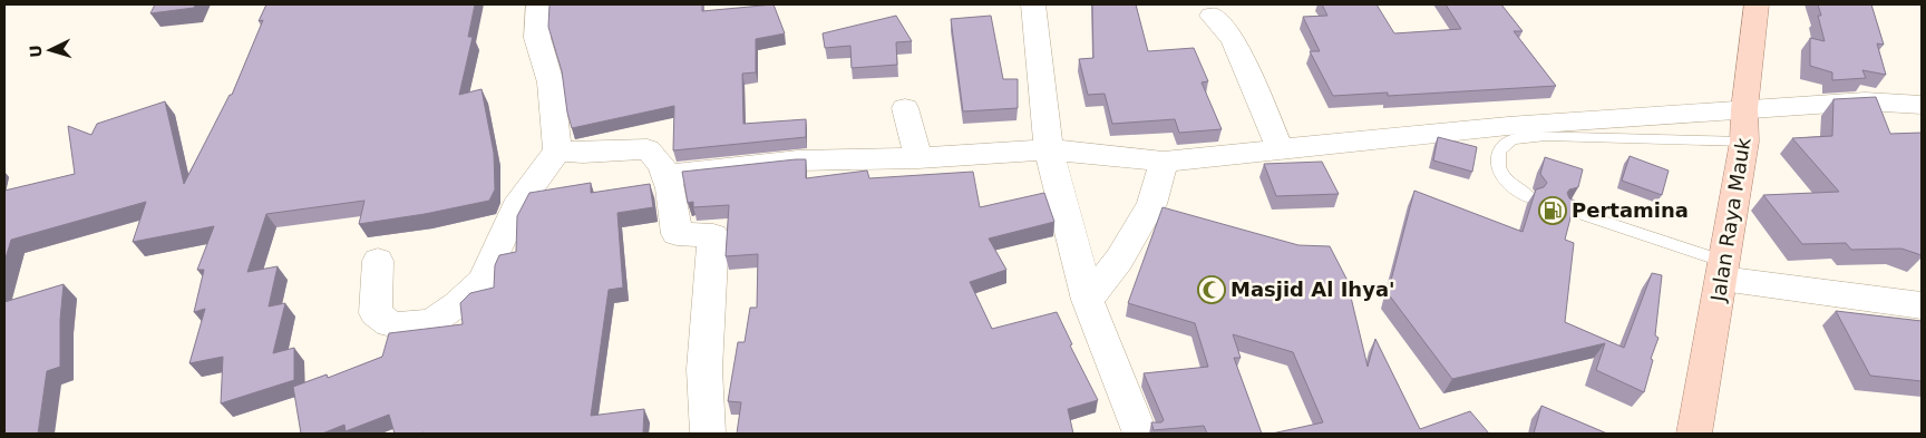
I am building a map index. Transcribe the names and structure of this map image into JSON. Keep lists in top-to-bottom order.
{
  "streets": {
    "main road": ["Jalan Raya Mauk"]
  },
  "places": {
    "fuel station": ["Pertamina"],
    "mosque": ["Masjid Al Ihya'"]
  },
  "north": "left"
}
